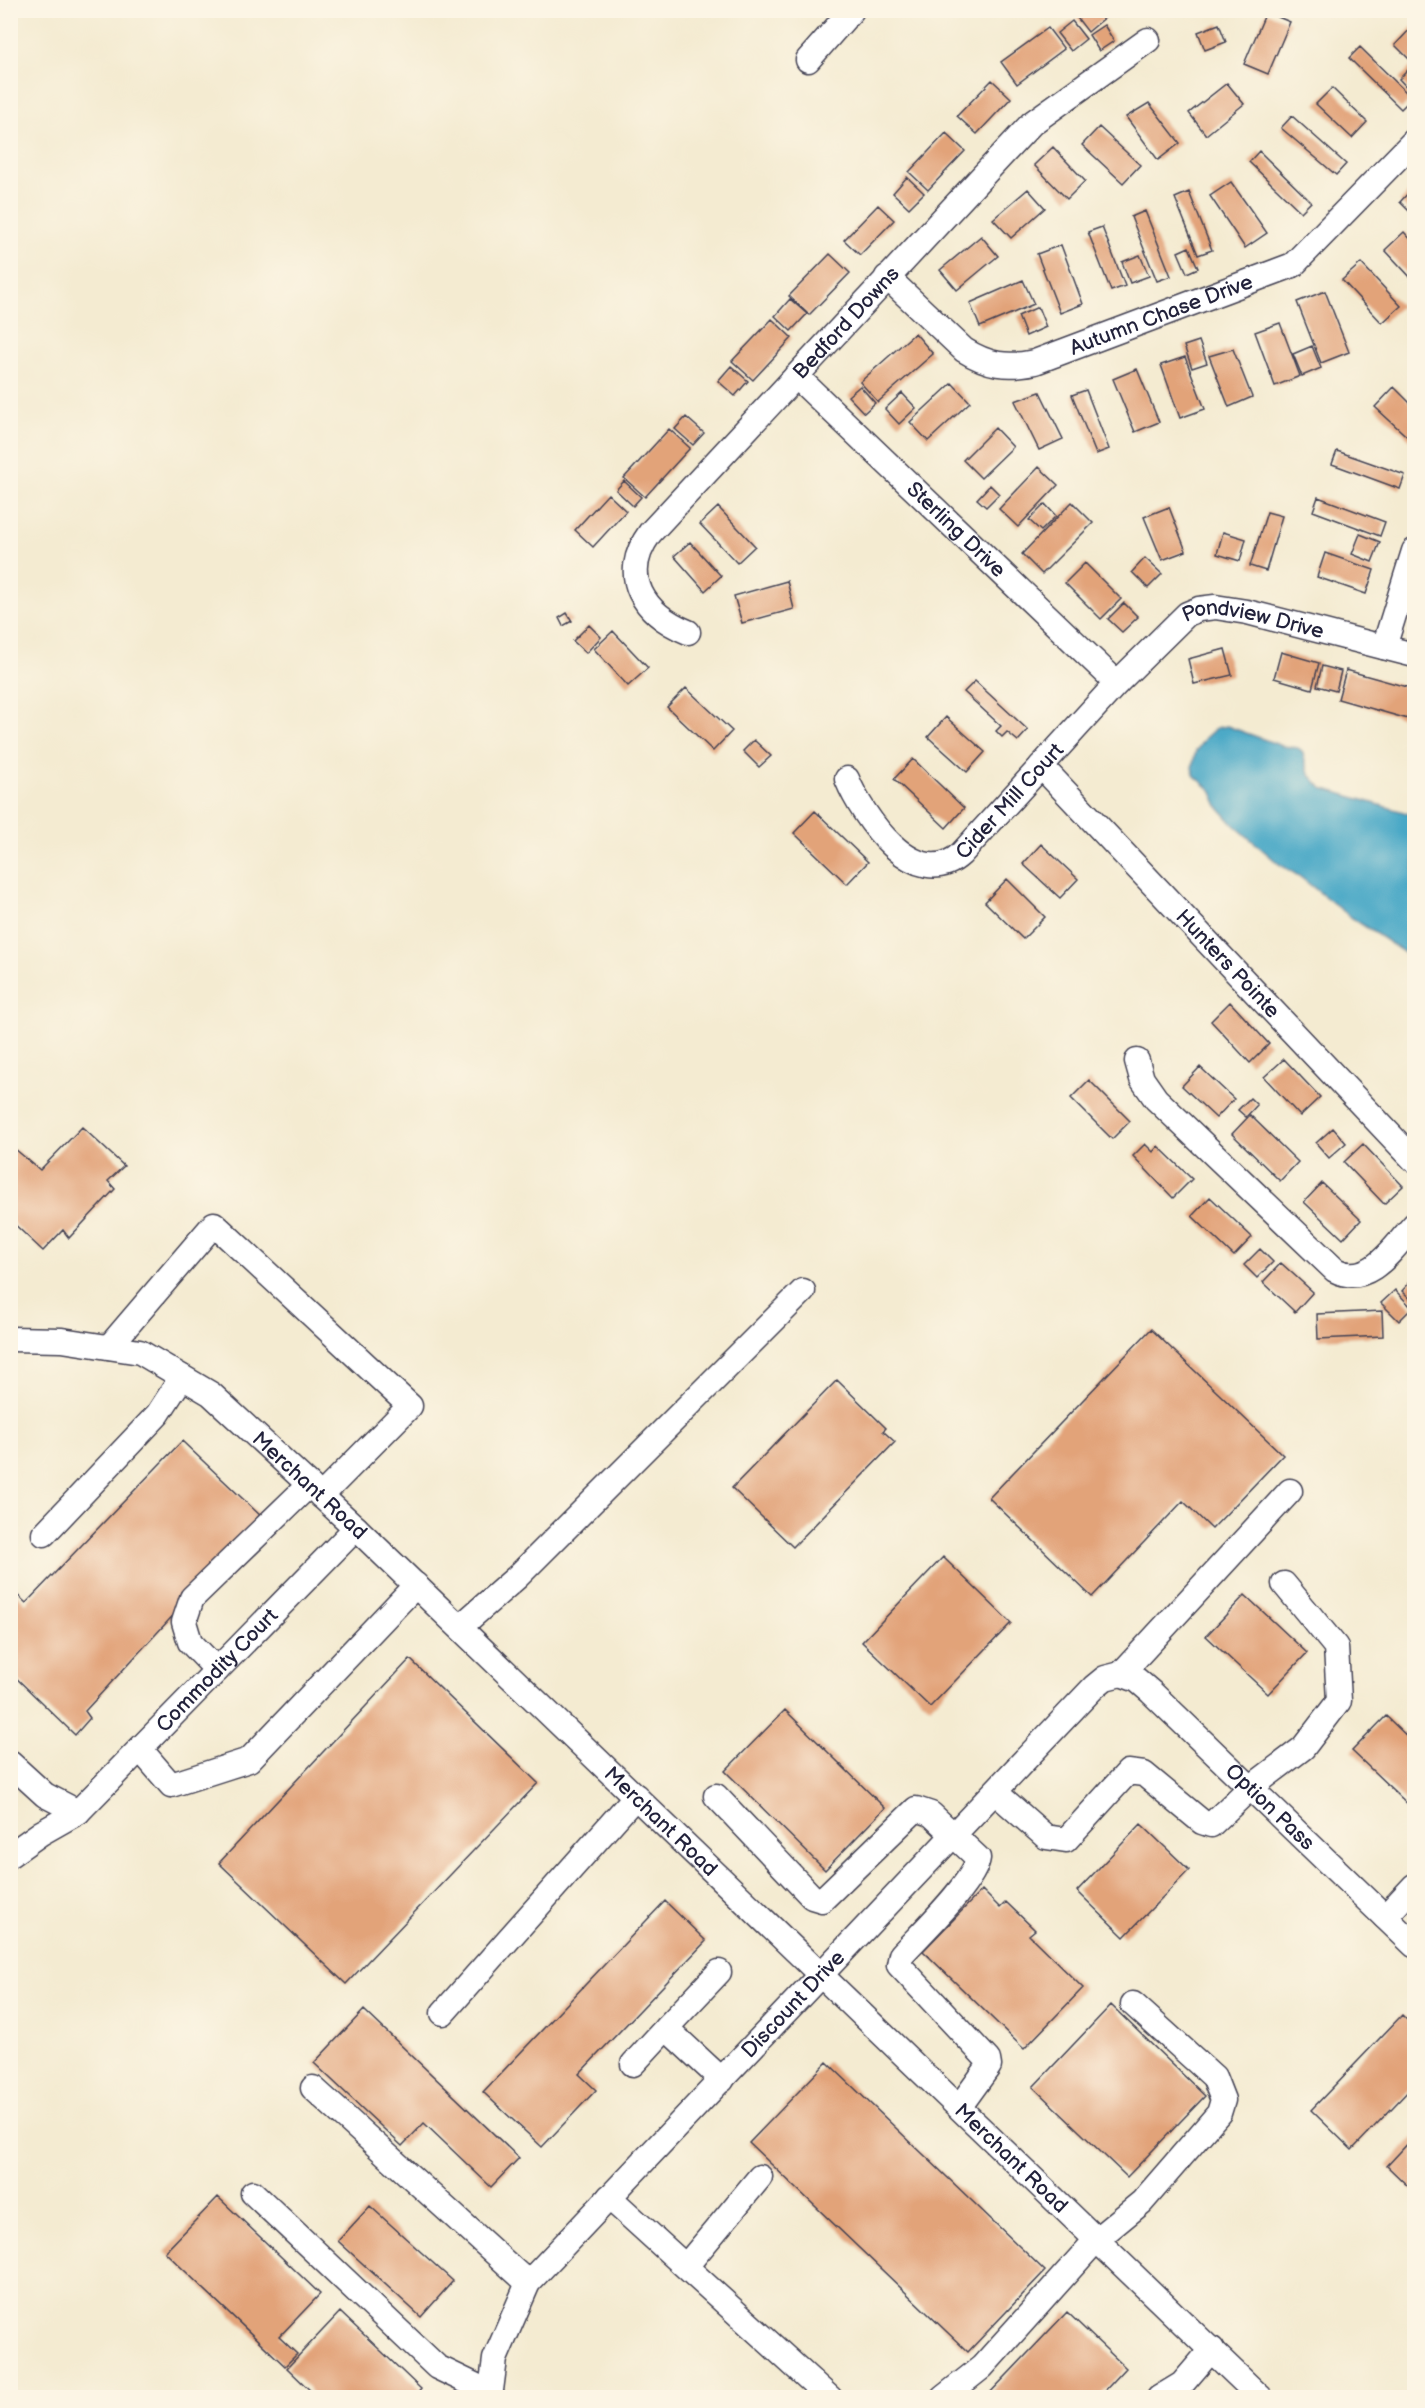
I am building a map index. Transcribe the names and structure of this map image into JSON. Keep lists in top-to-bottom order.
{
  "streets": {
    "street": [
      "Autumn Chase Drive",
      "Bedford Downs",
      "Sterling Drive",
      "Pondview Drive",
      "Cider Mill Court",
      "Hunters Pointe",
      "Merchant Road",
      "Commodity Court",
      "Option Pass",
      "Discount Drive"
    ]
  },
  "crossings": [
    ["Autumn Chase Drive", "Bedford Downs"],
    ["Bedford Downs", "Sterling Drive"],
    ["Sterling Drive", "Pondview Drive"],
    ["Sterling Drive", "Cider Mill Court"],
    ["Pondview Drive", "Cider Mill Court"],
    ["Cider Mill Court", "Hunters Pointe"],
    ["Merchant Road", "Commodity Court"],
    ["Merchant Road", "Discount Drive"],
    ["Option Pass", "Discount Drive"]
  ]
}
